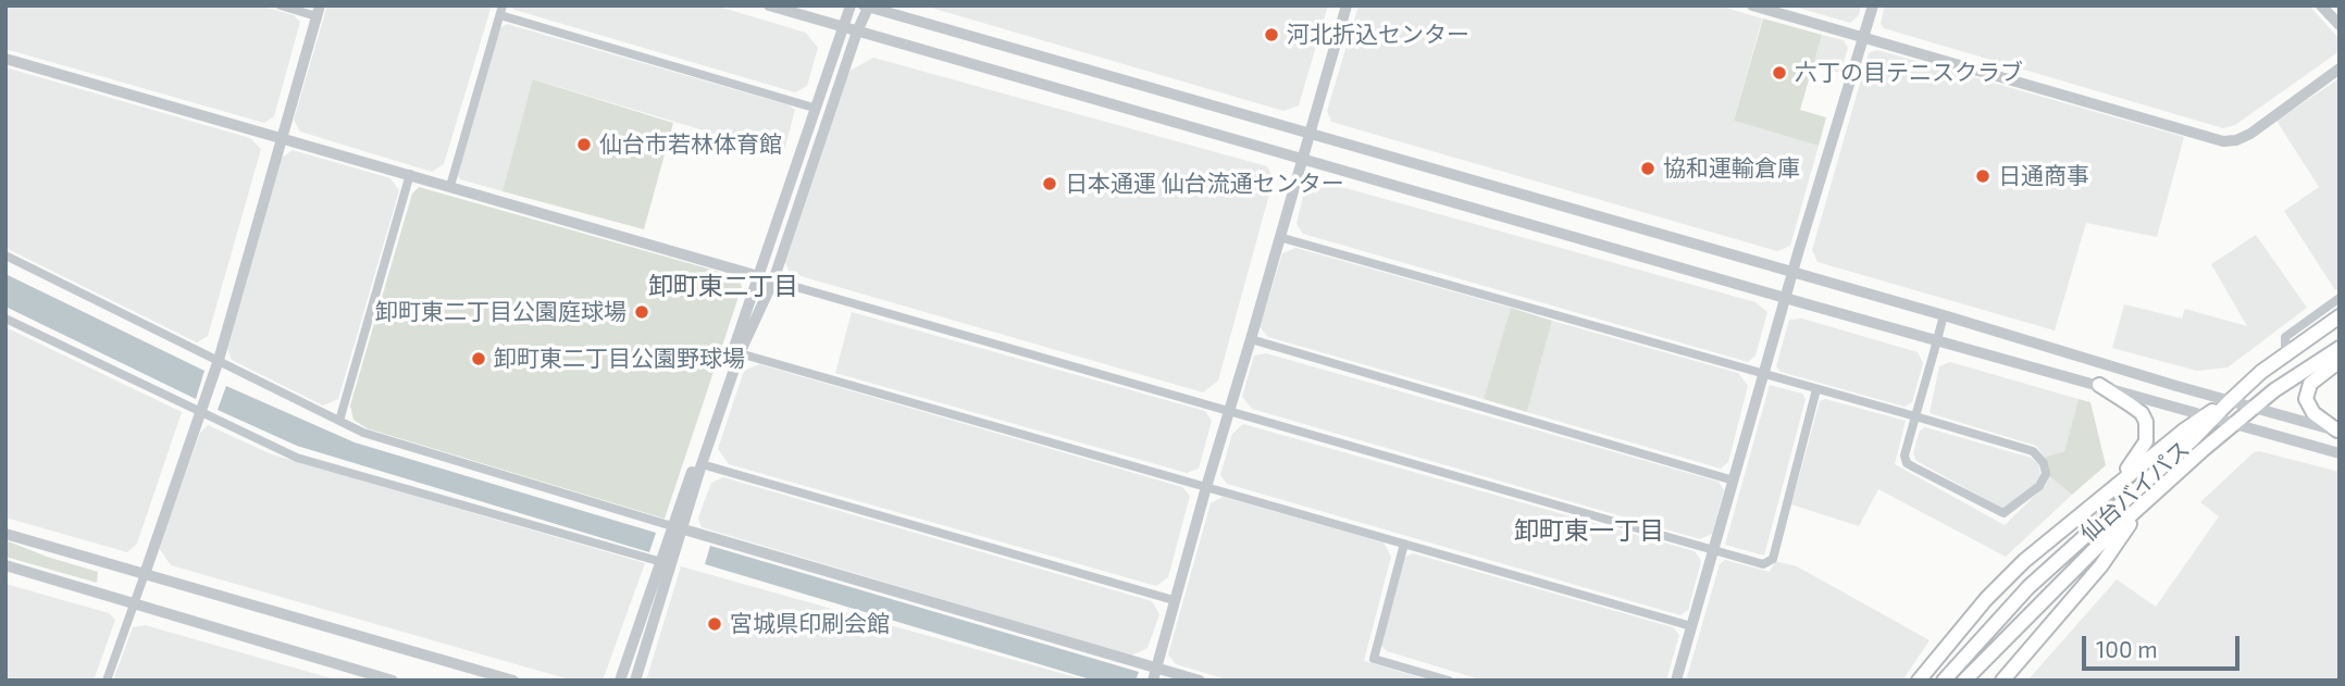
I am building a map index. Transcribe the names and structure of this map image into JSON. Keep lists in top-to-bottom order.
{
  "streets": {
    "highway": ["仙台バイパス"]
  },
  "districts": ["卸町東二丁目", "卸町東一丁目"],
  "places": [
    "河北折込センター",
    "六丁の目テニスクラブ",
    "仙台市若林体育館",
    "協和運輸倉庫",
    "日通商事",
    "日本通運 仙台流通センター",
    "卸町東二丁目公園庭球場",
    "卸町東二丁目公園野球場",
    "宮城県印刷会館"
  ],
  "scale_bar": "100 m"
}
